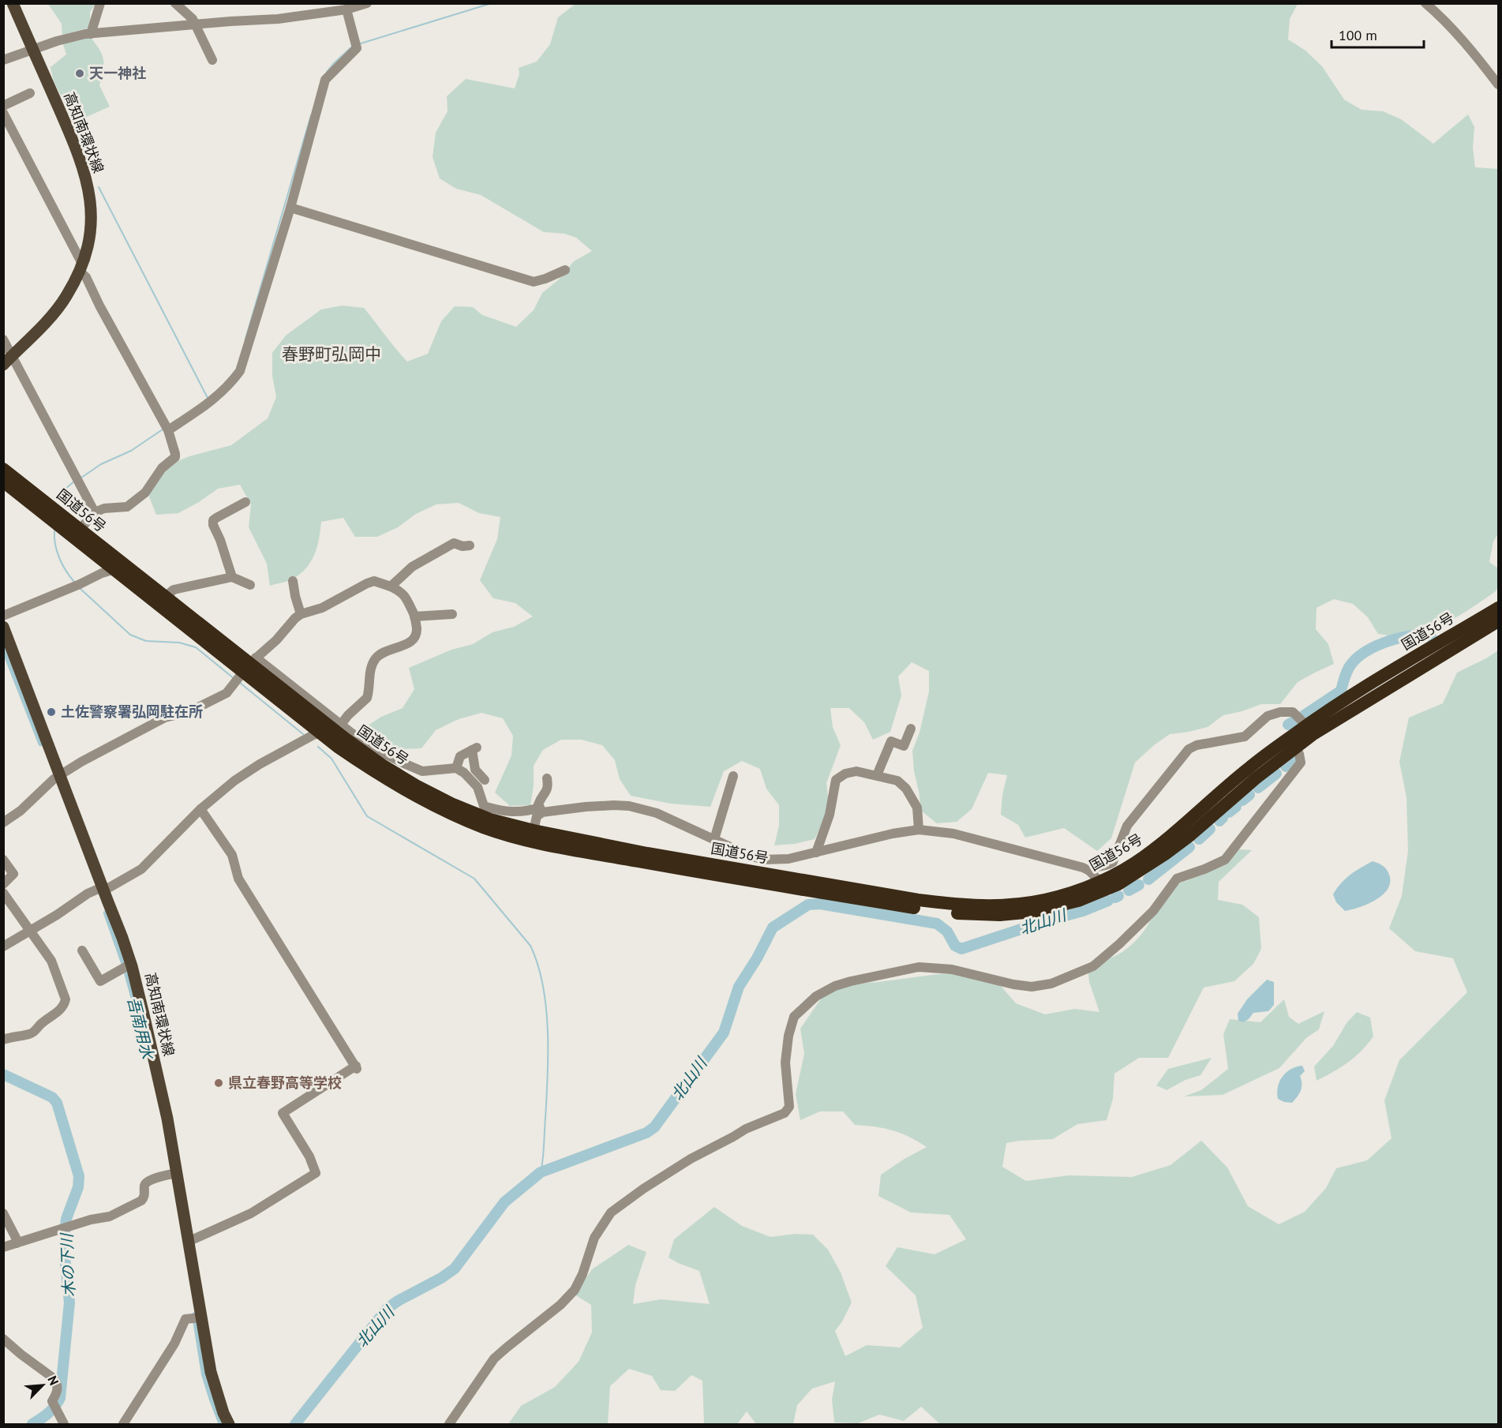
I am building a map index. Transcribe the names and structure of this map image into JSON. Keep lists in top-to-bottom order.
{
  "streets": {
    "highway": ["国道56号"],
    "main road": ["高知南環状線"]
  },
  "districts": ["春野町弘岡中"],
  "water": ["北山川", "吾南用水", "木の下川"],
  "places": ["天一神社", "土佐警察署弘岡駐在所", "県立春野高等学校"],
  "scale_bar": "100 m",
  "north": "top right"
}
